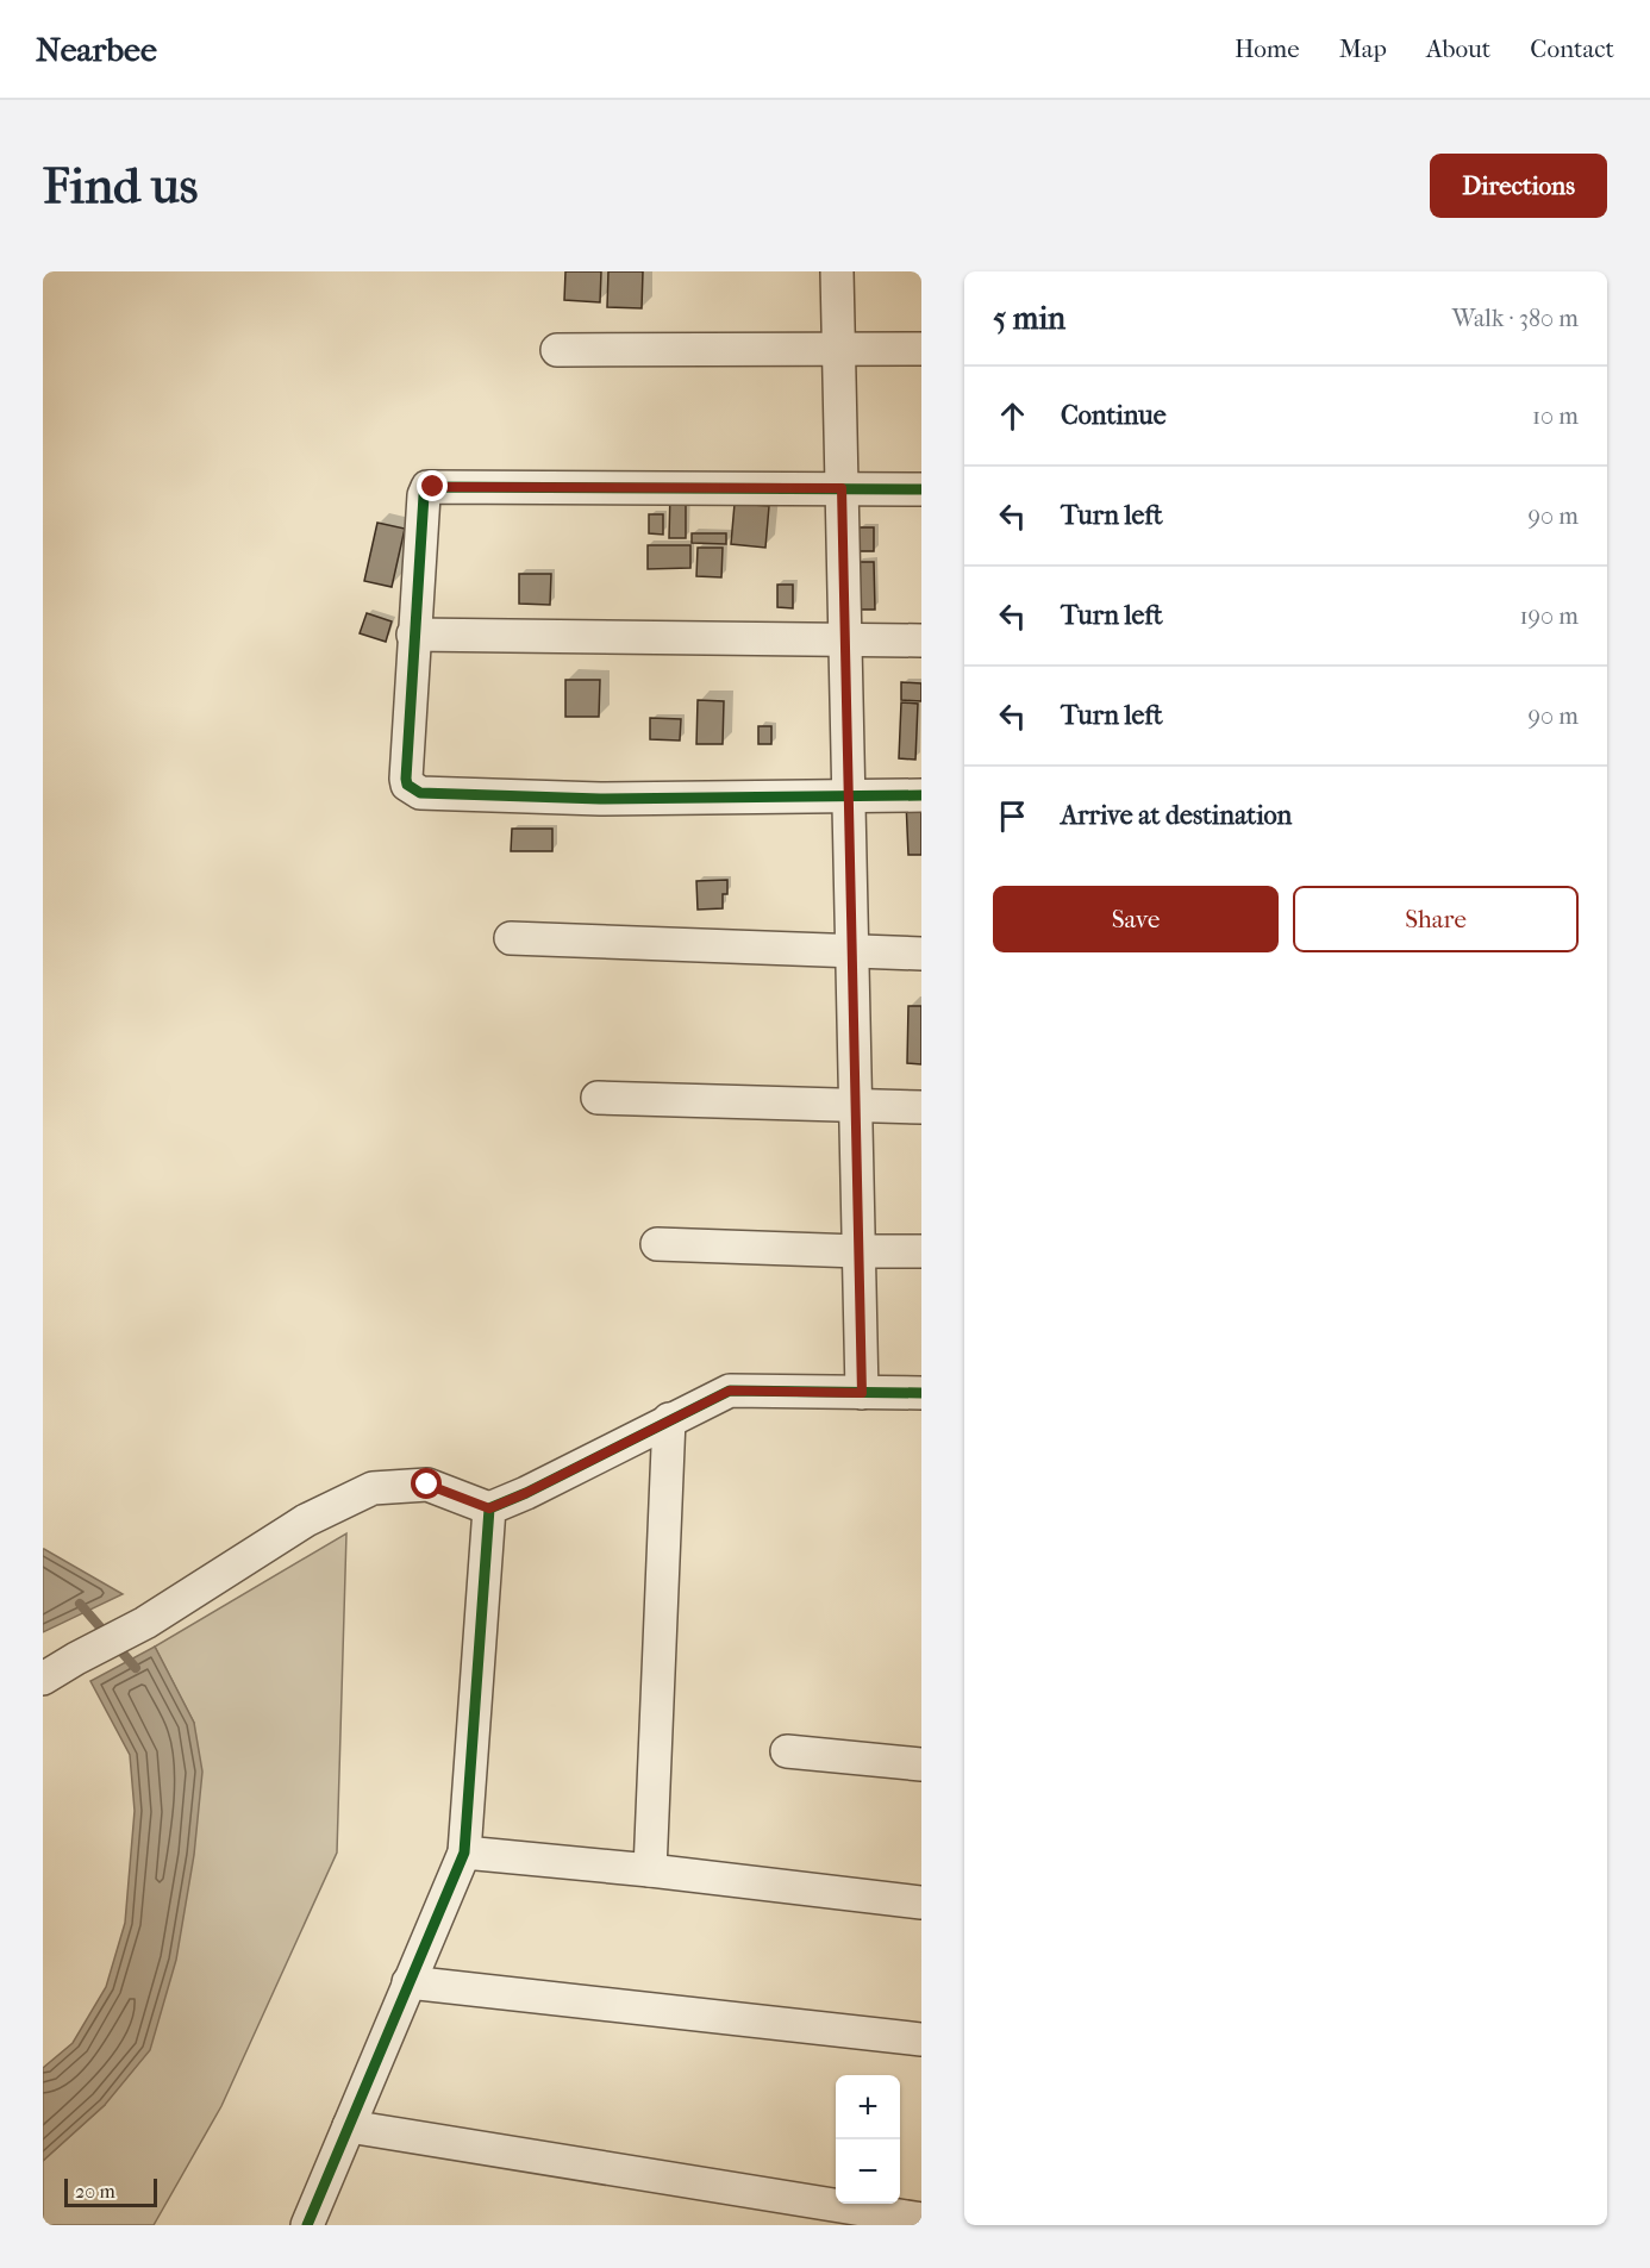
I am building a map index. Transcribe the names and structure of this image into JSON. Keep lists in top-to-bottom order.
{
  "scale_bar": "20 m",
  "page": {
    "header": "Nearbee",
    "nav": [
      "Home",
      "Map",
      "About",
      "Contact"
    ],
    "buttons": [
      "Directions",
      ["Save", "Share"]
    ],
    "title": "Find us",
    "heading": ["5 min", "Walk · 380 m"],
    "list": [
      ["Continue", "10 m"],
      ["Turn left", "90 m"],
      ["Turn left", "190 m"],
      ["Turn left", "90 m"],
      "Arrive at destination"
    ],
    "map_buttons": ["+", "−"],
    "scale": "20 m"
  }
}
